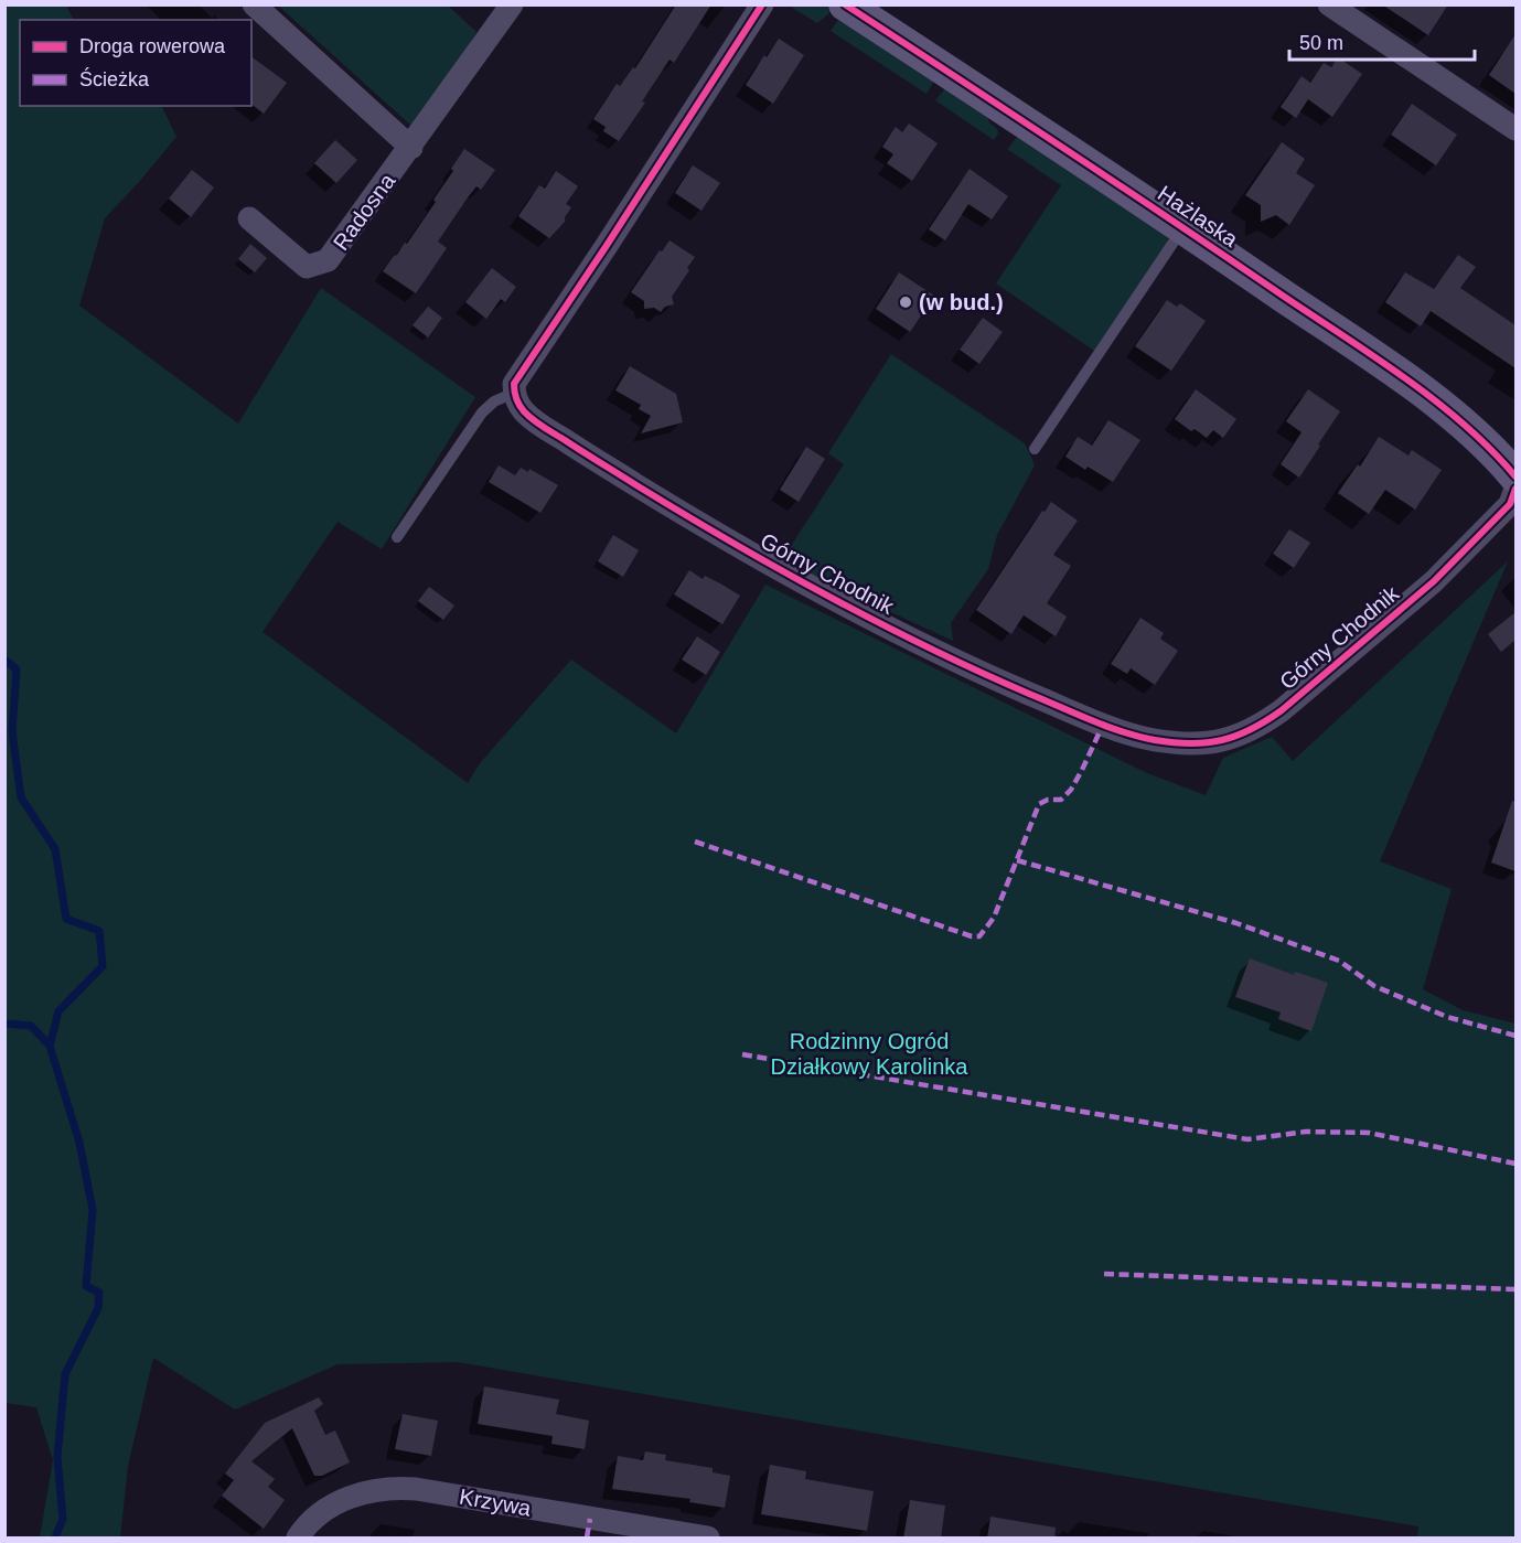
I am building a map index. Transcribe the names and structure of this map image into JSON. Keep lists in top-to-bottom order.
{
  "streets": {
    "street": [
      "Radosna",
      "Hażlaska",
      "Górny Chodnik",
      "Krzywa"
    ]
  },
  "parks": ["Rodzinny Ogród Działkowy Karolinka"],
  "places": ["(w bud.)"],
  "legend": ["Droga rowerowa", "Ścieżka"],
  "scale_bar": "50 m"
}
